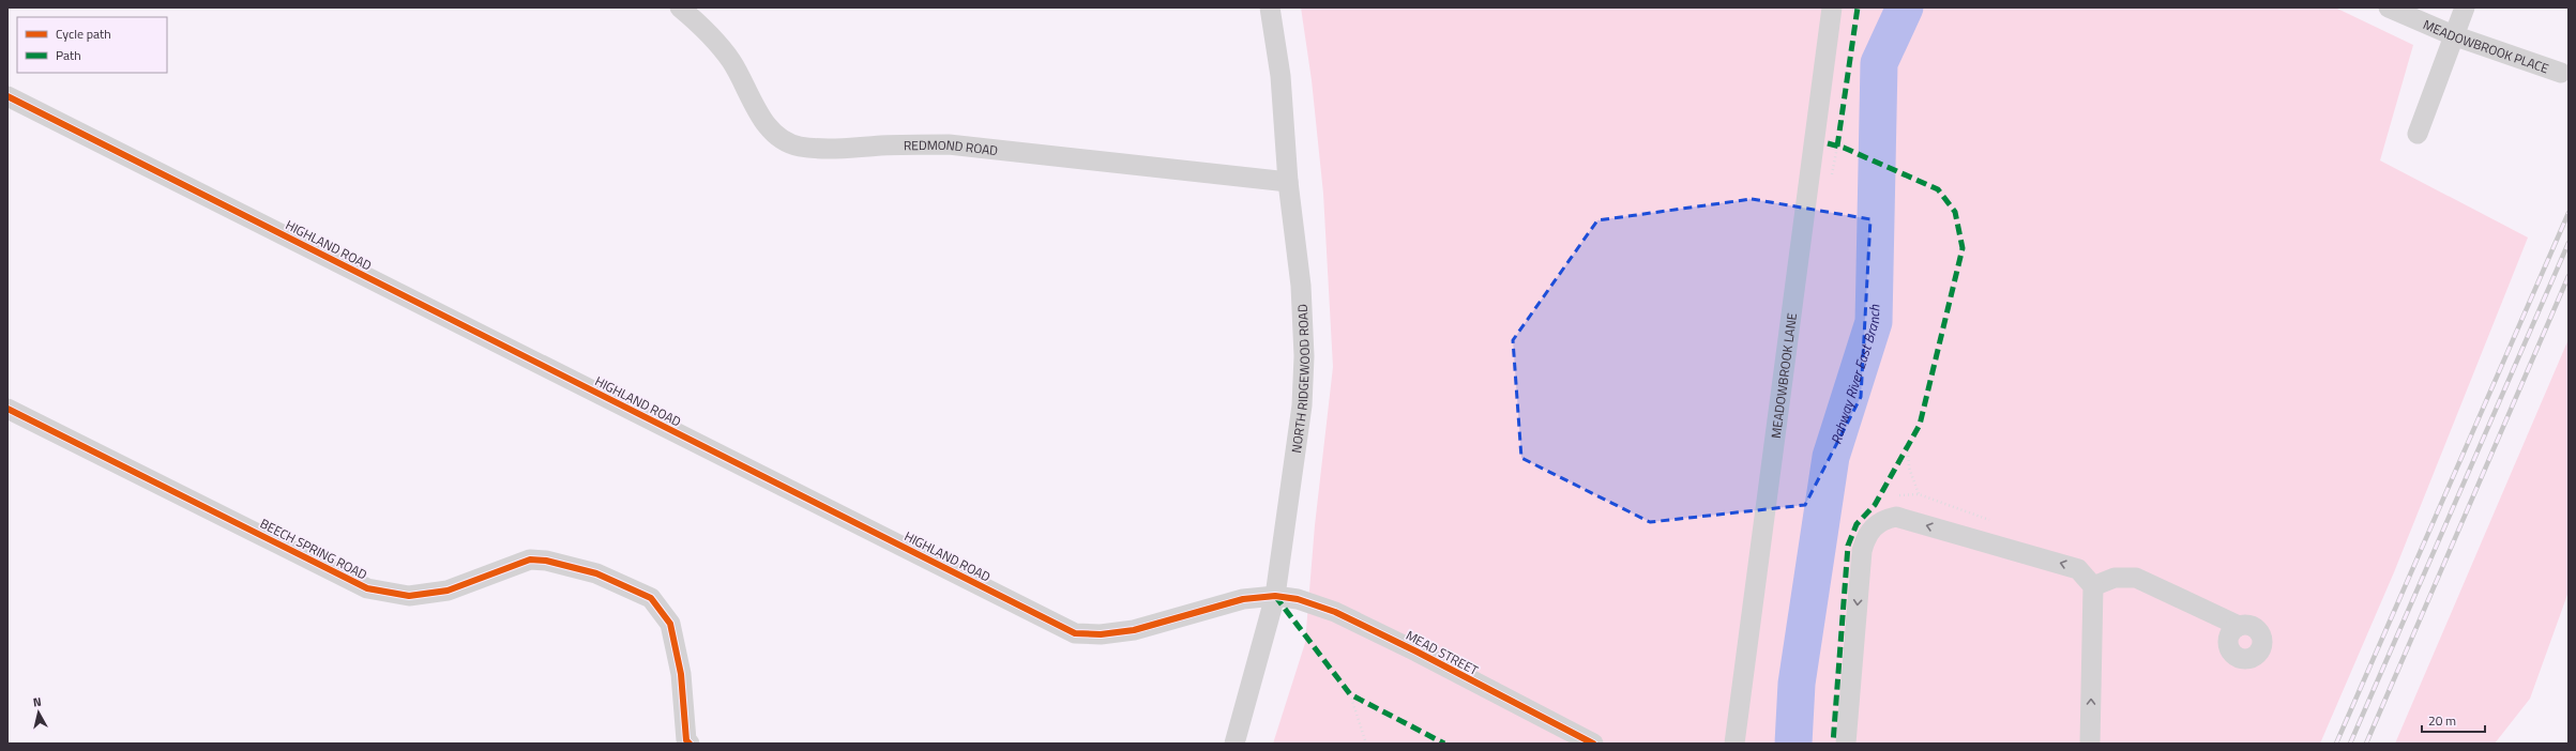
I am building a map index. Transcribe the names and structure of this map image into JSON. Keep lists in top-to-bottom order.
{
  "streets": {
    "street": [
      "MEADOWBROOK PLACE",
      "REDMOND ROAD",
      "HIGHLAND ROAD",
      "MEADOWBROOK LANE",
      "NORTH RIDGEWOOD ROAD",
      "BEECH SPRING ROAD",
      "MEAD STREET"
    ]
  },
  "crossings": [
    ["REDMOND ROAD", "NORTH RIDGEWOOD ROAD"],
    ["HIGHLAND ROAD", "NORTH RIDGEWOOD ROAD"],
    ["HIGHLAND ROAD", "MEAD STREET"],
    ["NORTH RIDGEWOOD ROAD", "MEAD STREET"]
  ],
  "water": ["Rahway River East Branch"],
  "legend": ["Cycle path", "Path"],
  "scale_bar": "20 m",
  "north": "top"
}
